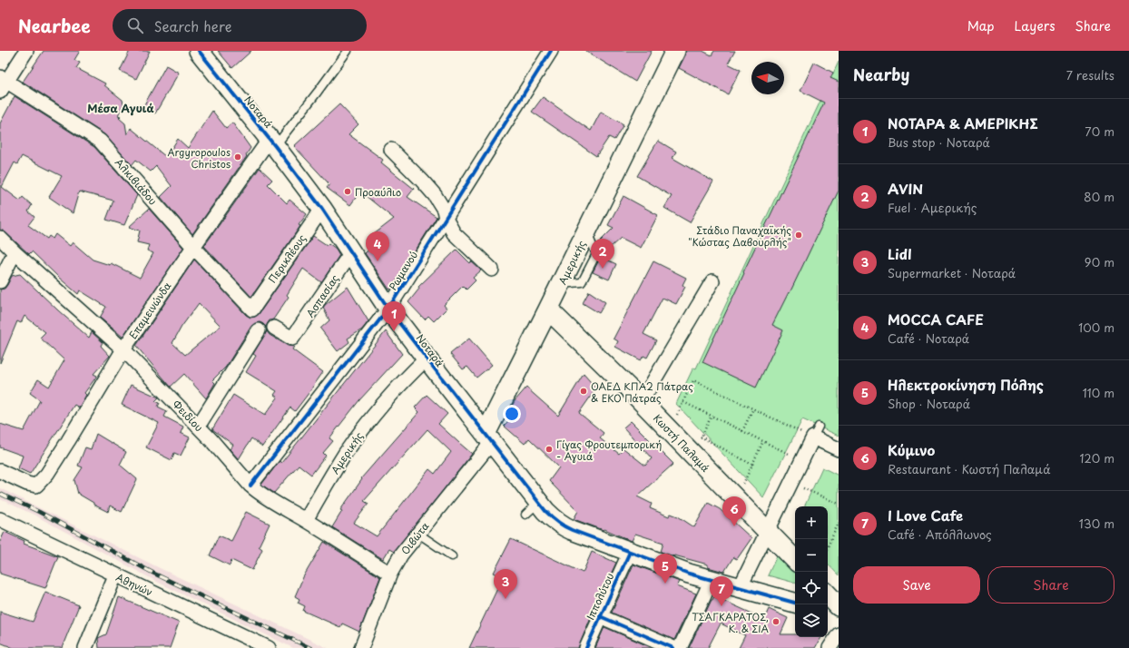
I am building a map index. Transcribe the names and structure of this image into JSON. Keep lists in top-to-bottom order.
{
  "streets": {
    "main road": ["Νοταρά", "Αμερικής", "Κωστή Παλαμά"],
    "street": [
      "Αλκιβιάδου",
      "Περικλέους",
      "Ρωμανού",
      "Ασπασίας",
      "Επαμεινώνδα",
      "Φειδίου",
      "Οιβώτα",
      "Αθηνών",
      "Ιππολύτου"
    ]
  },
  "crossings": [
    ["Νοταρά", "Περικλέους"],
    ["Νοταρά", "Αμερικής"],
    ["Νοταρά", "Ρωμανού"],
    ["Νοταρά", "Ασπασίας"],
    ["Νοταρά", "Επαμεινώνδα"],
    ["Νοταρά", "Οιβώτα"],
    ["Νοταρά", "Ιππολύτου"],
    ["Αλκιβιάδου", "Περικλέους"],
    ["Αλκιβιάδου", "Επαμεινώνδα"],
    ["Αμερικής", "Φειδίου"],
    ["Αμερικής", "Κωστή Παλαμά"],
    ["Αμερικής", "Οιβώτα"],
    ["Ρωμανού", "Φειδίου"],
    ["Επαμεινώνδα", "Φειδίου"],
    ["Φειδίου", "Οιβώτα"]
  ],
  "districts": ["Μέσα Αγυιά"],
  "places": [
    "Argyropoulos Christos",
    "Προαύλιο",
    "Στάδιο Παναχαϊκής \"Κώστας Δαβουρλής\"",
    "ΟΑΕΔ ΚΠΑ2 Πάτρας & ΕΚΟ Πάτρας",
    "Γίγας Φρουτεμπορική - Αγυιά",
    "ΤΣΑΓΚΑΡΑΤΟΣ, Κ. & ΣΙΑ"
  ],
  "north": "left",
  "page": {
    "header": "Nearbee",
    "search": "Search here",
    "nav": ["Map", "Layers", "Share"],
    "heading": ["Nearby", "7 results"],
    "list": [
      {
        "mark": "1",
        "name": "ΝΟΤΑΡΑ & ΑΜΕΡΙΚΗΣ",
        "note": "Bus stop · Νοταρά",
        "value": "70 m"
      },
      {
        "mark": "2",
        "name": "AVIN",
        "note": "Fuel · Αμερικής",
        "value": "80 m"
      },
      {
        "mark": "3",
        "name": "Lidl",
        "note": "Supermarket · Νοταρά",
        "value": "90 m"
      },
      {
        "mark": "4",
        "name": "MOCCA CAFE",
        "note": "Café · Νοταρά",
        "value": "100 m"
      },
      {
        "mark": "5",
        "name": "Ηλεκτροκίνηση Πόλης",
        "note": "Shop · Νοταρά",
        "value": "110 m"
      },
      {
        "mark": "6",
        "name": "Κύμινο",
        "note": "Restaurant · Κωστή Παλαμά",
        "value": "120 m"
      },
      {
        "mark": "7",
        "name": "I Love Cafe",
        "note": "Café · Απόλλωνος",
        "value": "130 m"
      }
    ],
    "pins": [
      "4",
      "2",
      "1",
      "6",
      "5",
      "3",
      "7"
    ],
    "map_buttons": ["+", "−"],
    "buttons": ["Save", "Share"]
  }
}
